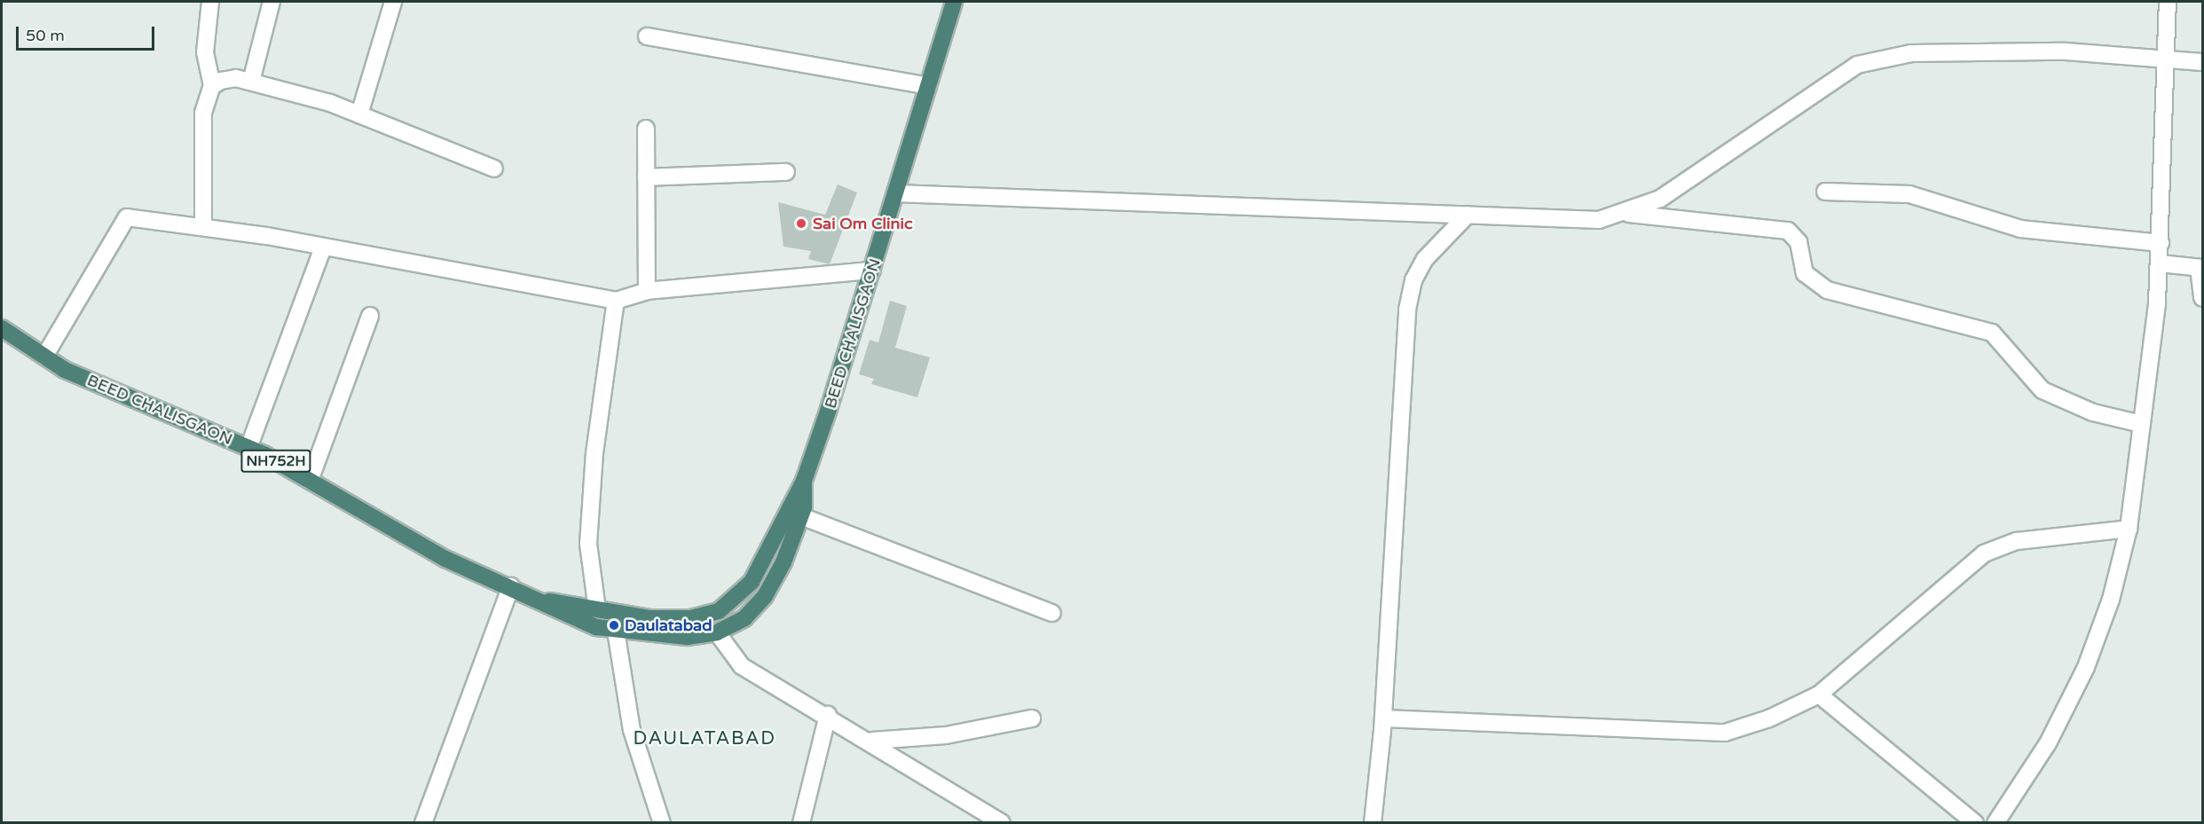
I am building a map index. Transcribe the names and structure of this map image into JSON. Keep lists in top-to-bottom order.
{
  "streets": {
    "highway": ["BEED CHALISGAON", "NH752H"]
  },
  "districts": ["DAULATABAD"],
  "places": ["Sai Om Clinic", "Daulatabad"],
  "scale_bar": "50 m"
}
